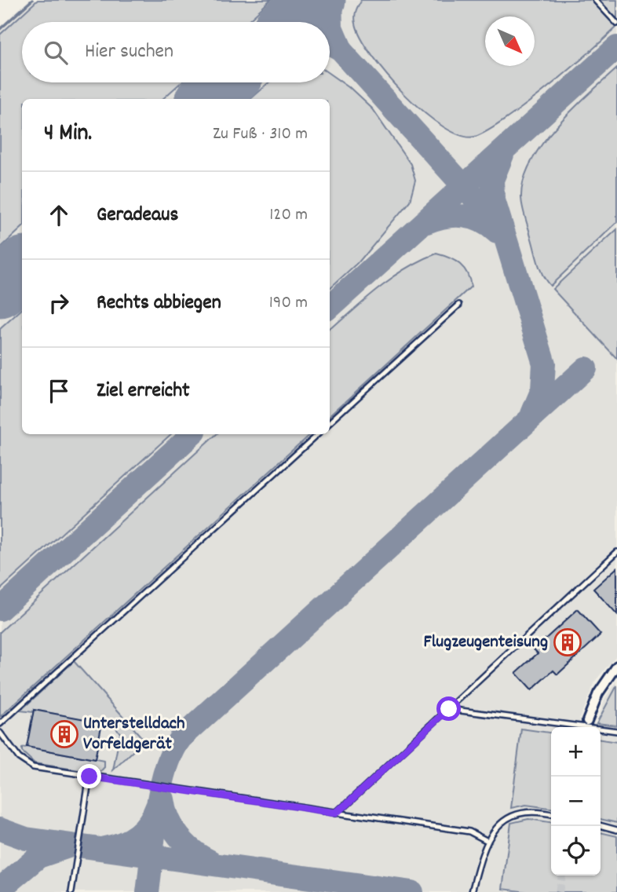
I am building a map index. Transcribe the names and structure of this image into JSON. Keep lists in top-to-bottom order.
{
  "places": {
    "building": ["Flugzeugenteisung", "Unterstelldach Vorfeldgerät"]
  },
  "north": "bottom right",
  "page": {
    "search": "Hier suchen",
    "heading": ["4 Min.", "Zu Fuß · 310 m"],
    "list": [
      ["Geradeaus", "120 m"],
      ["Rechts abbiegen", "190 m"],
      "Ziel erreicht"
    ],
    "map_buttons": ["+", "−"]
  }
}
